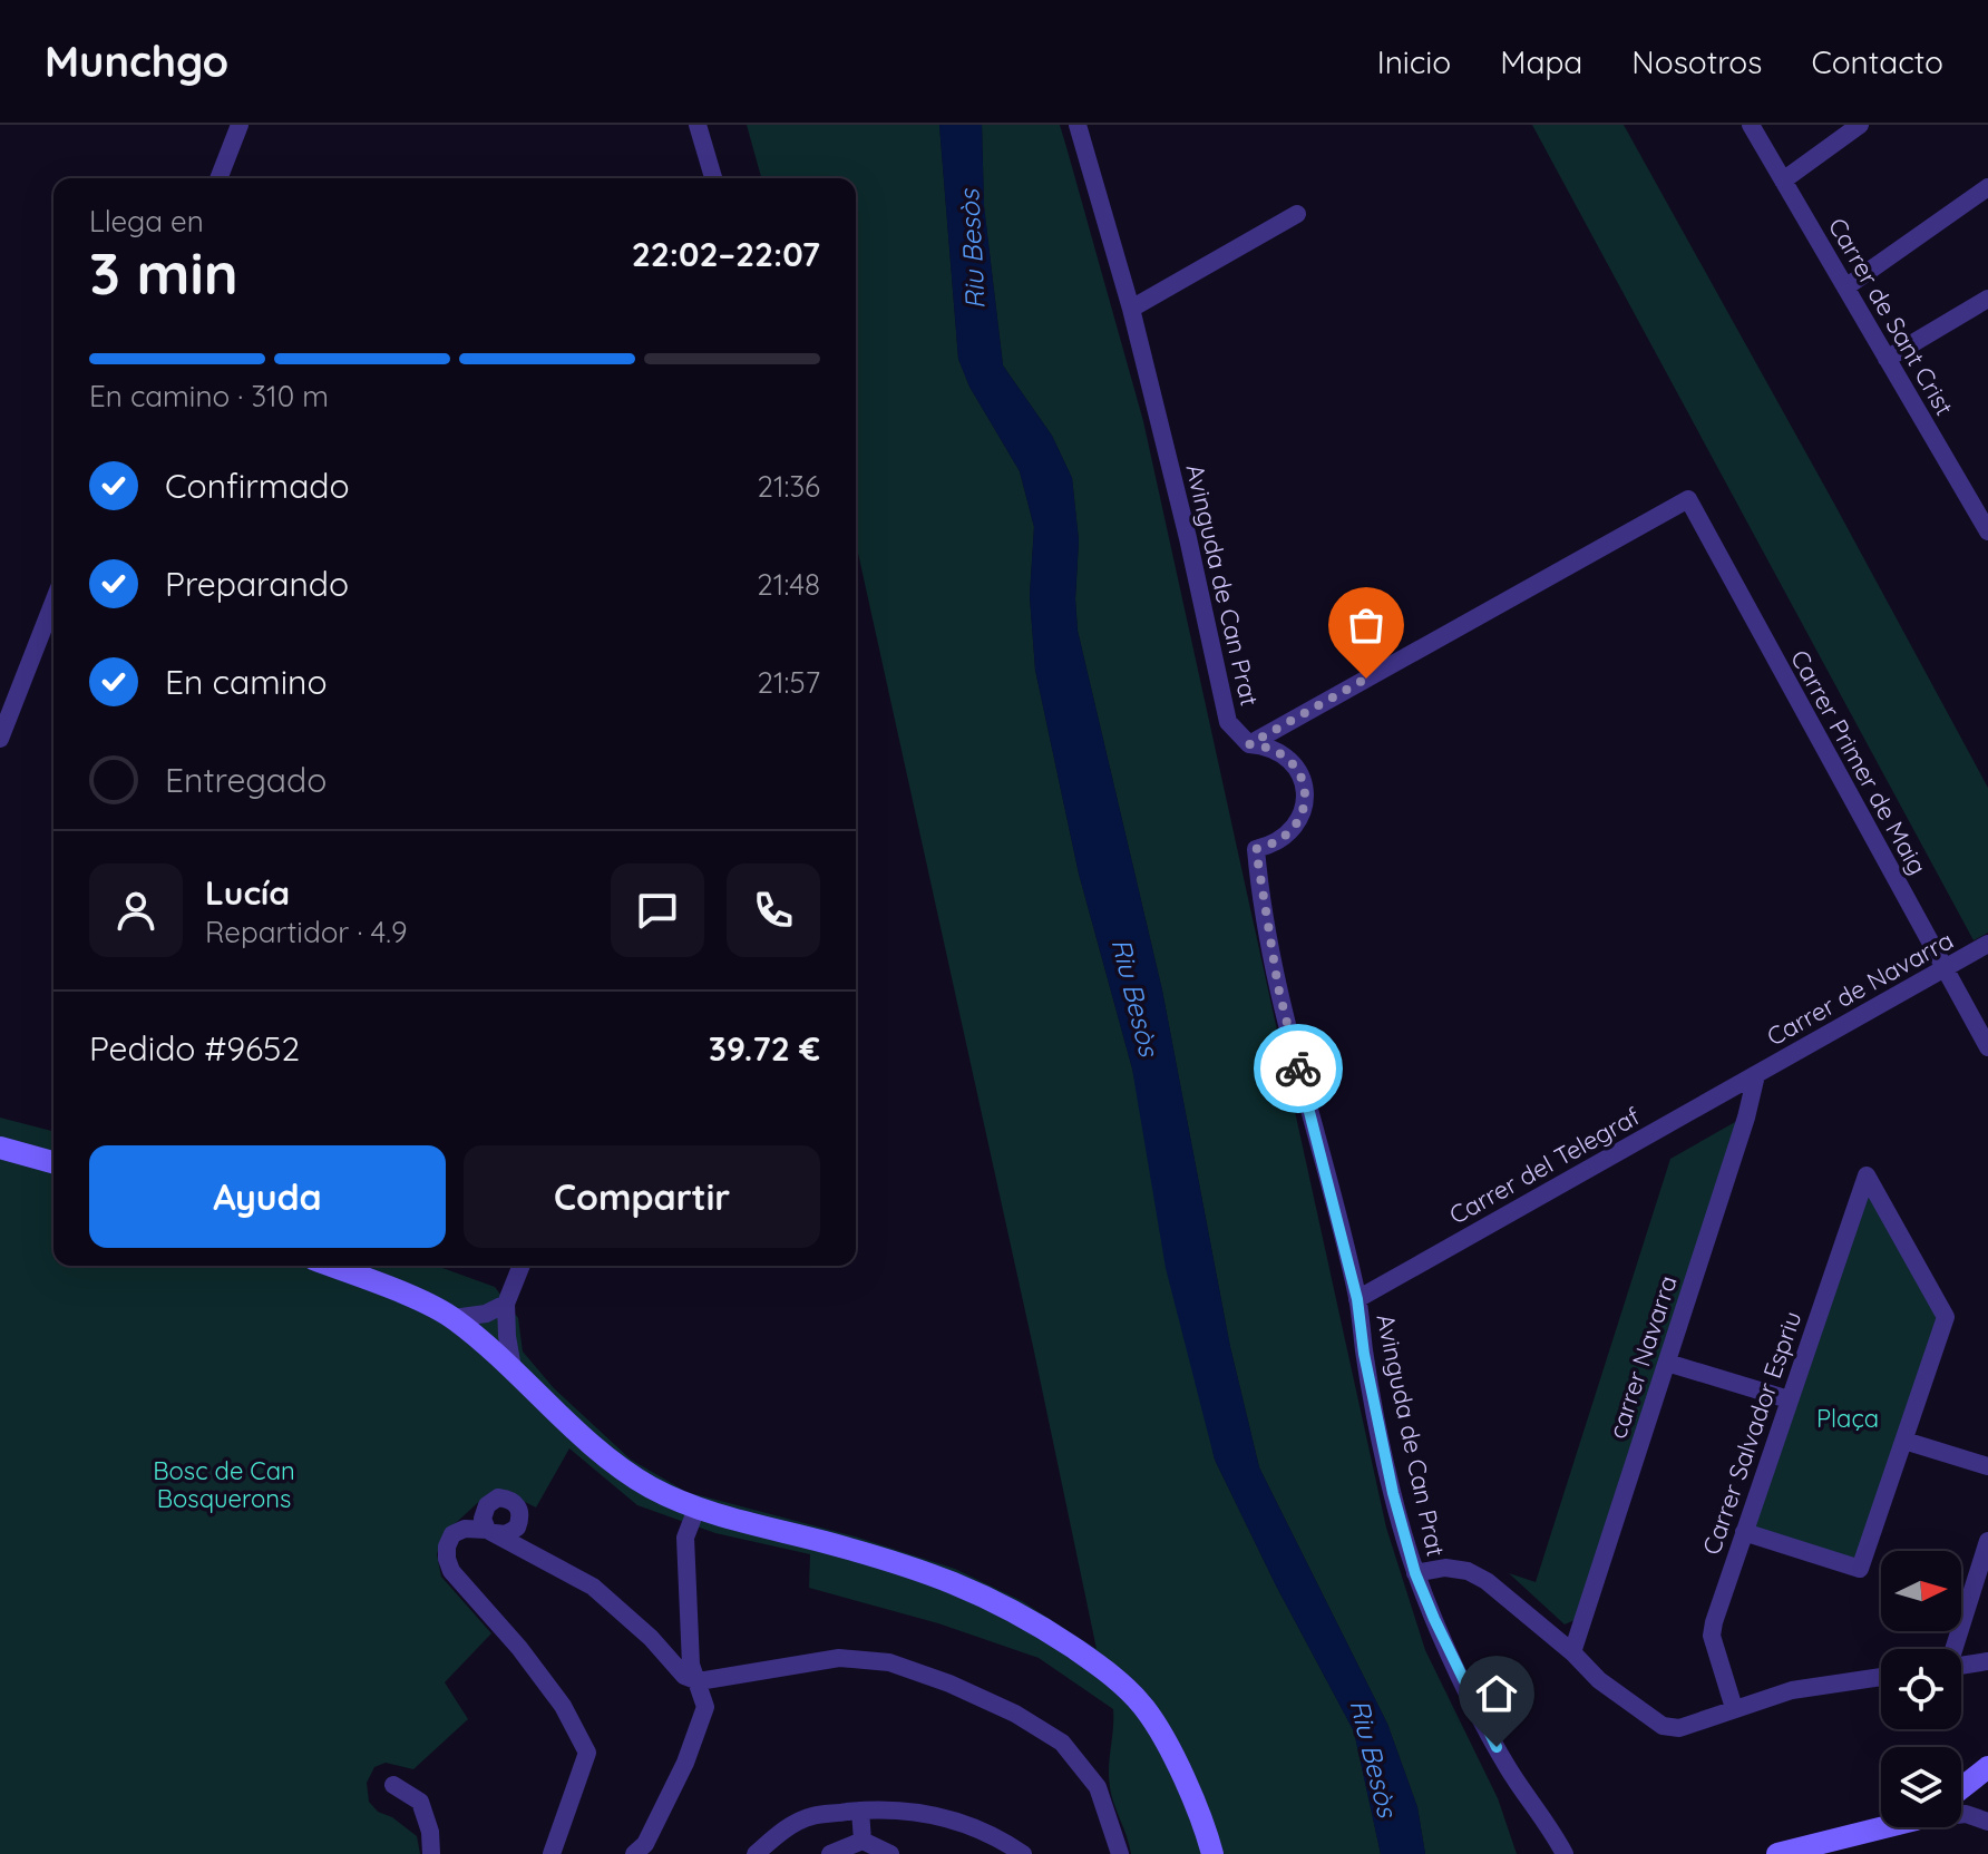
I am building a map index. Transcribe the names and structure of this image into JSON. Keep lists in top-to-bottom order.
{
  "streets": {
    "street": [
      "Carrer de Sant Crist",
      "Avinguda de Can Prat",
      "Carrer Primer de Maig",
      "Carrer de Navarra",
      "Carrer del Telegraf",
      "carrer Navarra",
      "Carrer Salvador Espriu"
    ]
  },
  "crossings": [
    ["Avinguda de Can Prat", "Carrer Primer de Maig"],
    ["Avinguda de Can Prat", "Carrer del Telegraf"],
    ["Carrer Primer de Maig", "Carrer de Navarra"],
    ["Carrer de Navarra", "Carrer del Telegraf"],
    ["Carrer de Navarra", "carrer Navarra"],
    ["Carrer del Telegraf", "carrer Navarra"]
  ],
  "water": ["Riu Besòs"],
  "parks": ["Plaça", "Bosc de Can Bosquerons"],
  "north": "right",
  "page": {
    "header": "Munchgo",
    "nav": [
      "Inicio",
      "Mapa",
      "Nosotros",
      "Contacto"
    ],
    "heading": ["3 min", "Llega en", "22:02–22:07"],
    "panel": [
      "Lucía",
      "Repartidor · 4.9",
      "Pedido #9652",
      "39.72 €"
    ],
    "bar": "En camino · 310 m",
    "list": [
      ["Confirmado", "21:36"],
      ["Preparando", "21:48"],
      ["En camino", "21:57"],
      "Entregado"
    ],
    "buttons": ["Ayuda", "Compartir"]
  }
}
